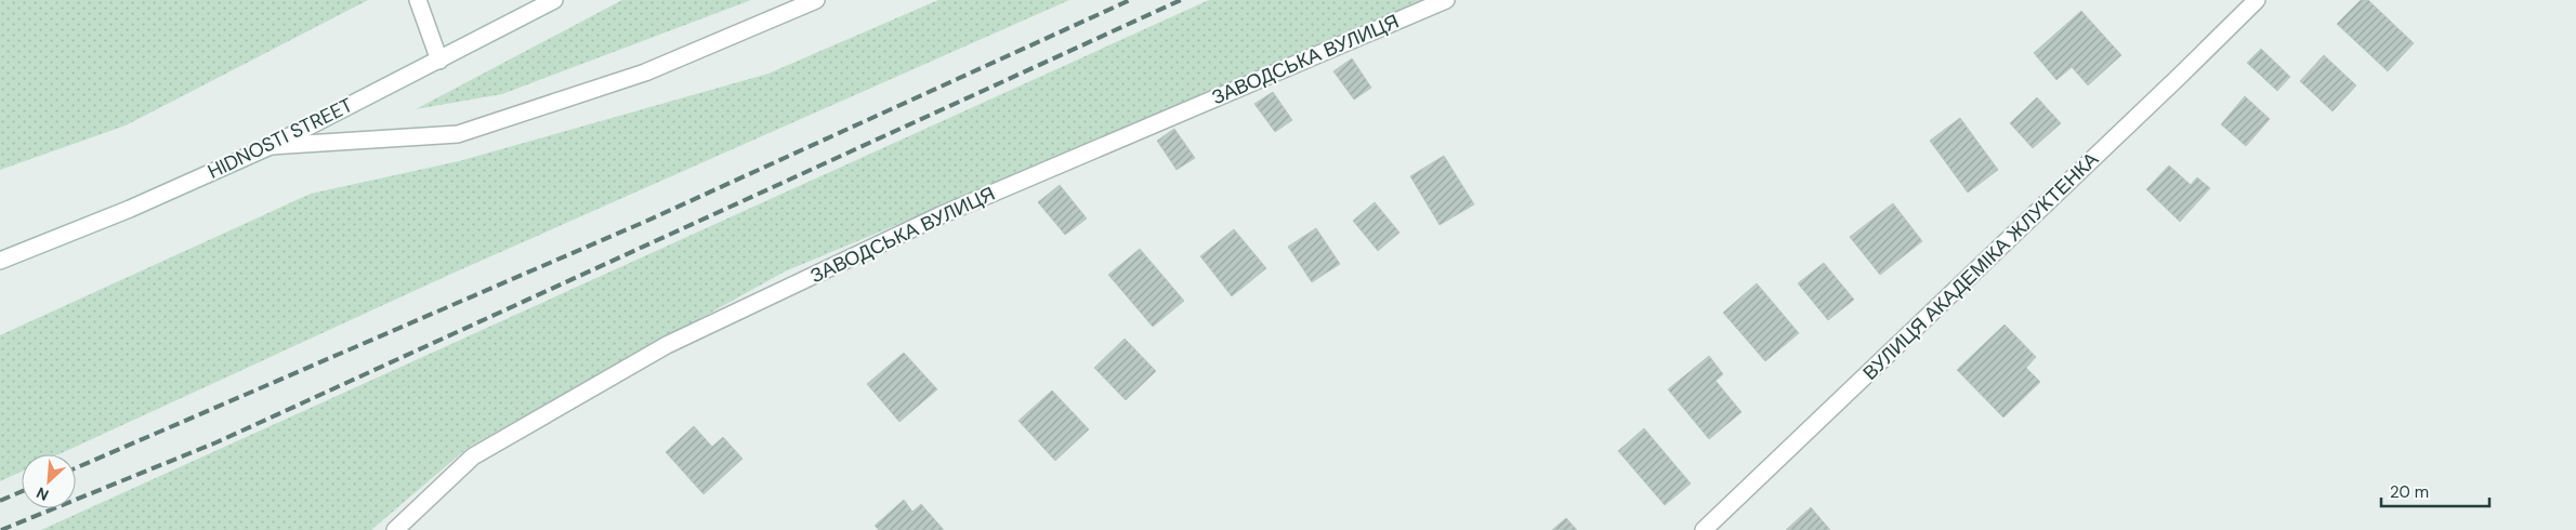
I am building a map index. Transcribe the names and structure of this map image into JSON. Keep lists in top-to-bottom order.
{
  "streets": {
    "street": ["ЗАВОДСЬКА ВУЛИЦЯ", "HIDNOSTI STREET", "ВУЛИЦЯ АКАДЕМІКА ЖЛУКТЕНКА"]
  },
  "scale_bar": "20 m",
  "north": "bottom left"
}
